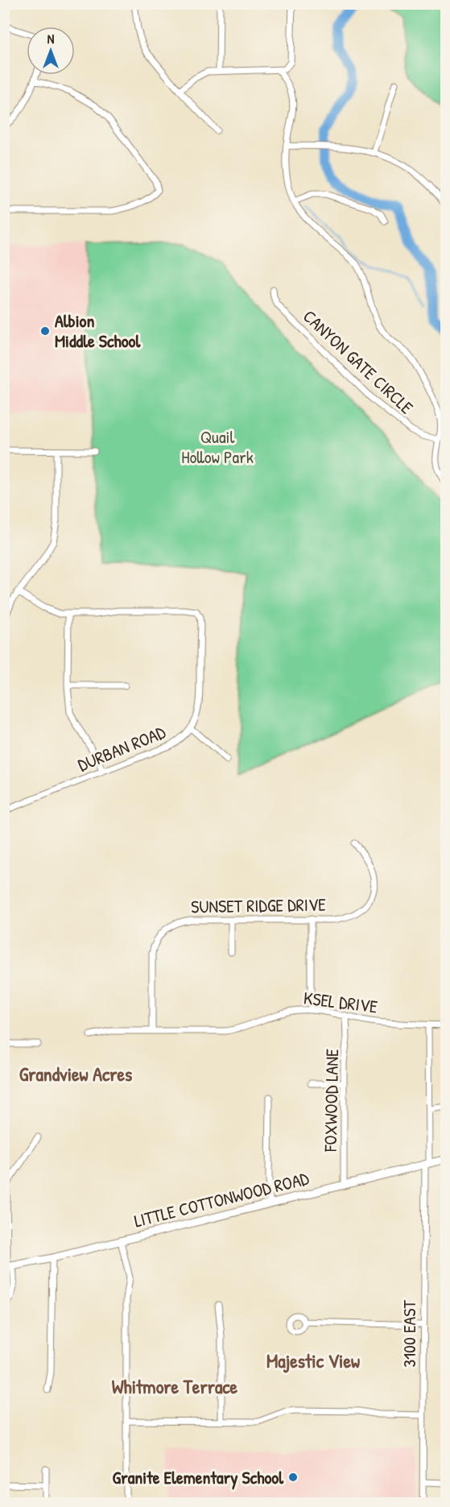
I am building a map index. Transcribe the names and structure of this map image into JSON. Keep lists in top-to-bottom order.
{
  "streets": {
    "main road": ["LITTLE COTTONWOOD ROAD"],
    "street": [
      "CANYON GATE CIRCLE",
      "DURBAN ROAD",
      "SUNSET RIDGE DRIVE",
      "KSEL DRIVE",
      "FOXWOOD LANE",
      "3100 EAST"
    ]
  },
  "crossings": [
    ["SUNSET RIDGE DRIVE", "KSEL DRIVE"],
    ["KSEL DRIVE", "FOXWOOD LANE"],
    ["KSEL DRIVE", "3100 EAST"],
    ["FOXWOOD LANE", "LITTLE COTTONWOOD ROAD"],
    ["LITTLE COTTONWOOD ROAD", "3100 EAST"]
  ],
  "districts": ["Grandview Acres", "Majestic View", "Whitmore Terrace"],
  "parks": ["Quail Hollow Park"],
  "places": ["Albion Middle School", "Granite Elementary School"],
  "north": "top"
}
